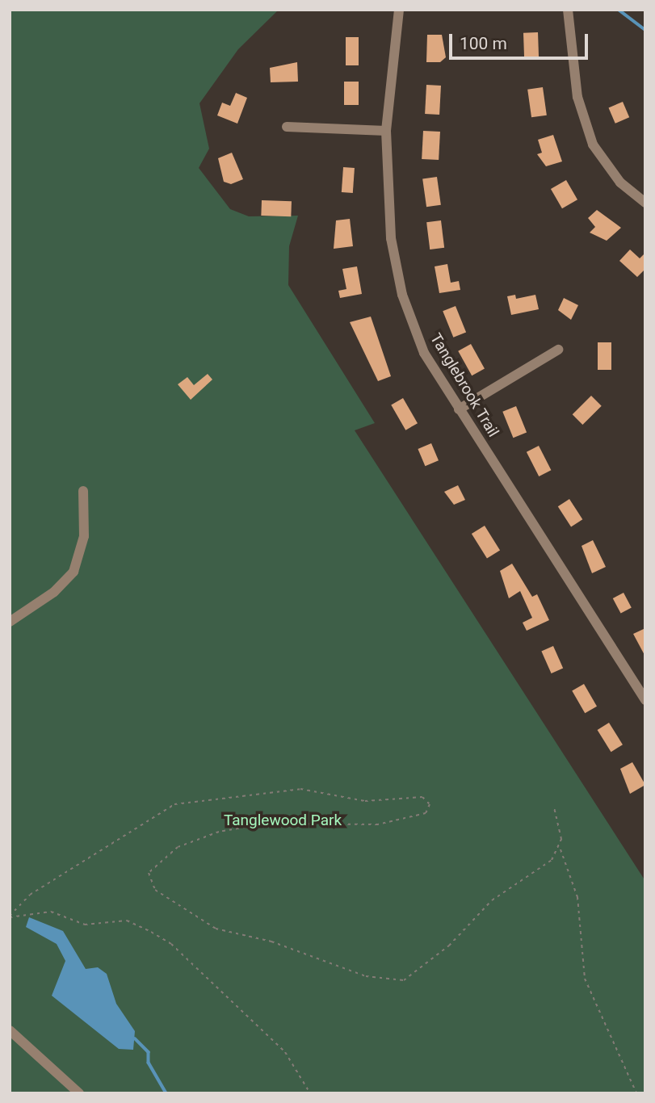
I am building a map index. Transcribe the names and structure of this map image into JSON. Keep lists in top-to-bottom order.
{
  "streets": {
    "street": ["Tanglebrook Trail"]
  },
  "parks": ["Tanglewood Park"],
  "scale_bar": "100 m"
}
